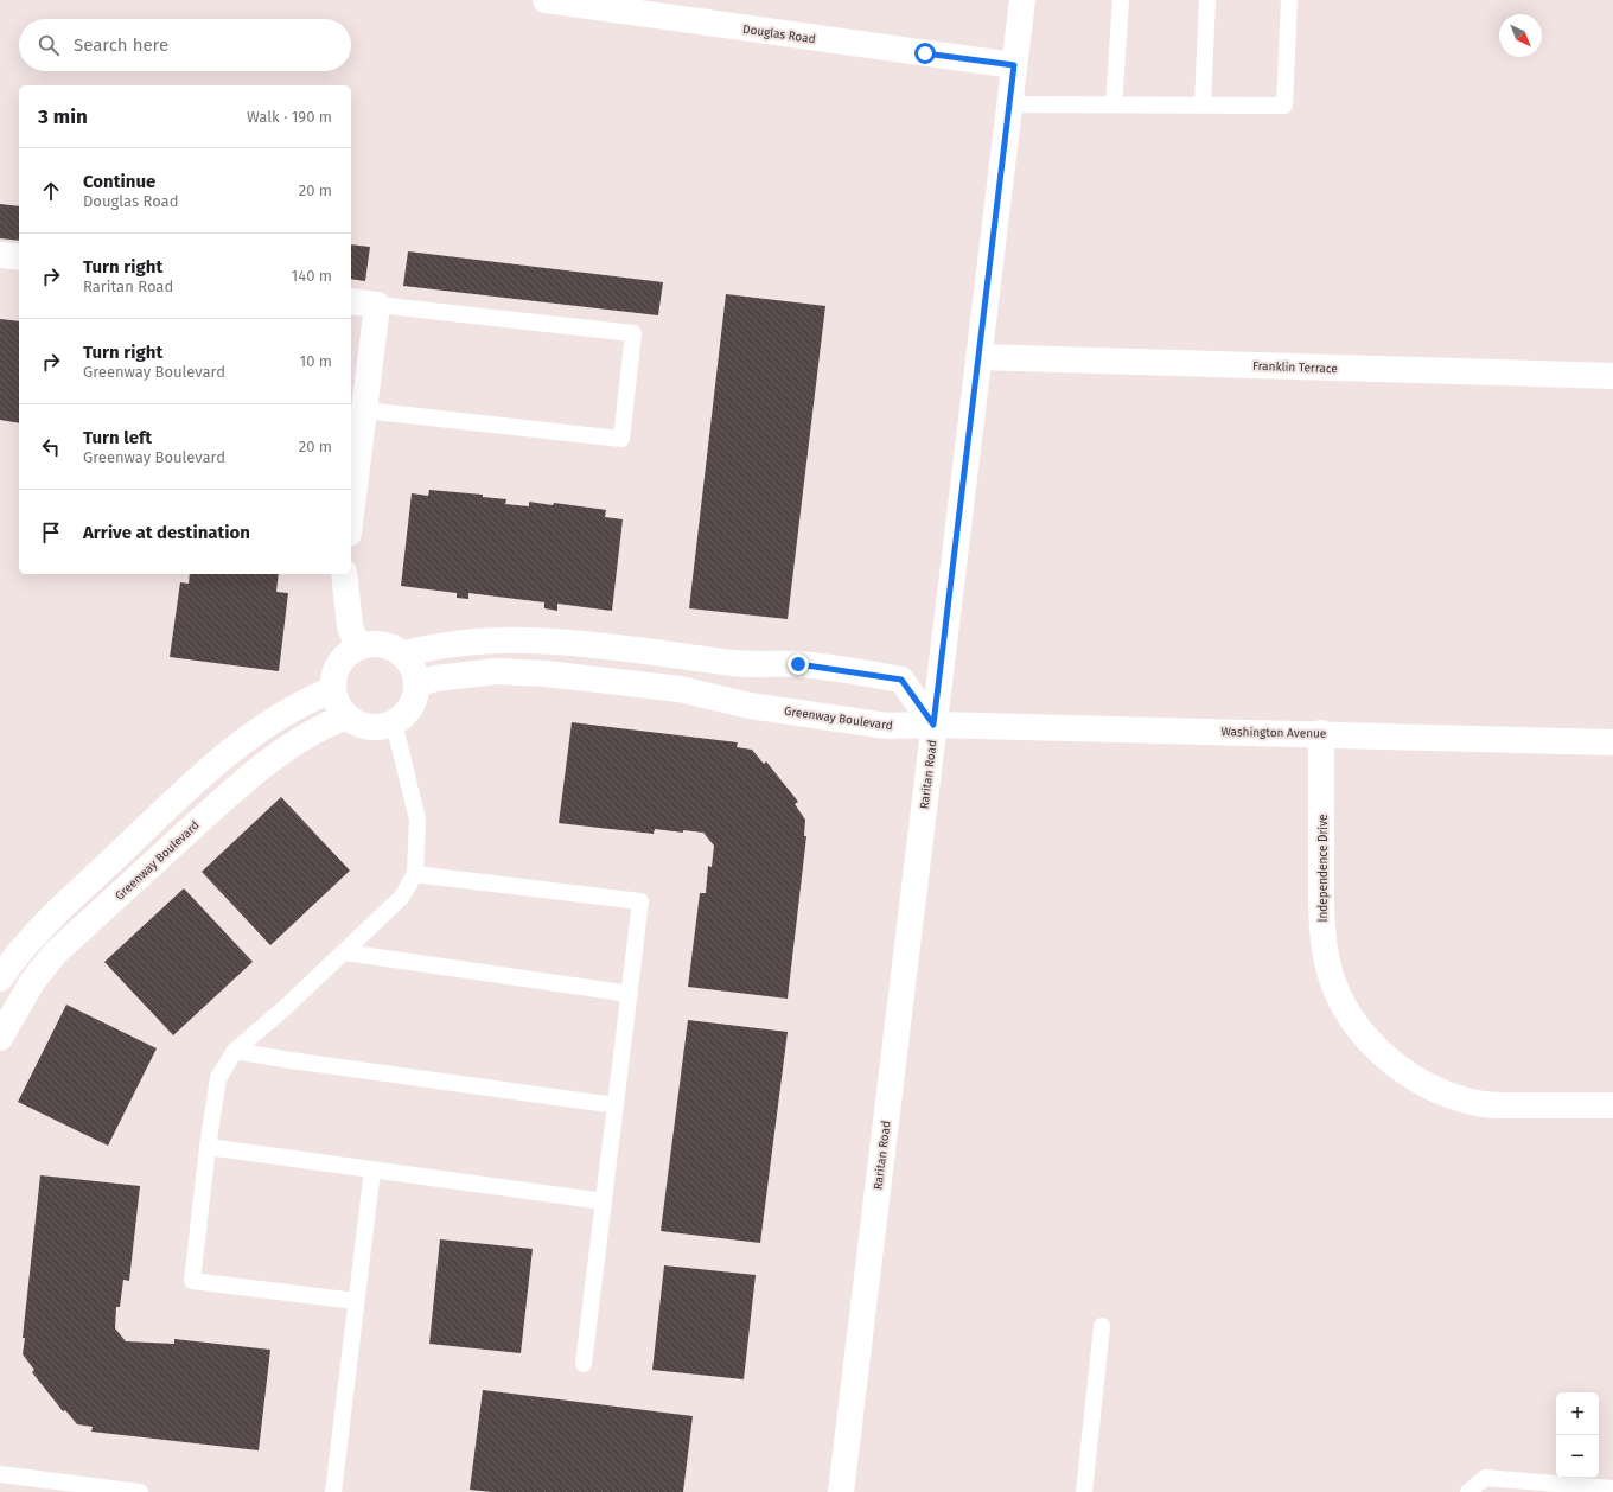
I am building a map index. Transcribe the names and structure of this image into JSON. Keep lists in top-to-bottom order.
{
  "streets": {
    "street": [
      "Douglas Road",
      "Franklin Terrace",
      "Greenway Boulevard",
      "Washington Avenue",
      "Raritan Road",
      "Independence Drive"
    ]
  },
  "crossings": [
    ["Douglas Road", "Raritan Road"],
    ["Franklin Terrace", "Raritan Road"],
    ["Greenway Boulevard", "Washington Avenue"],
    ["Greenway Boulevard", "Raritan Road"],
    ["Washington Avenue", "Raritan Road"],
    ["Washington Avenue", "Independence Drive"]
  ],
  "north": "bottom right",
  "page": {
    "search": "Search here",
    "heading": ["3 min", "Walk · 190 m"],
    "list": [
      ["Continue", "Douglas Road", "20 m"],
      ["Turn right", "Raritan Road", "140 m"],
      ["Turn right", "Greenway Boulevard", "10 m"],
      ["Turn left", "Greenway Boulevard", "20 m"],
      "Arrive at destination"
    ],
    "map_buttons": ["+", "−"]
  }
}
